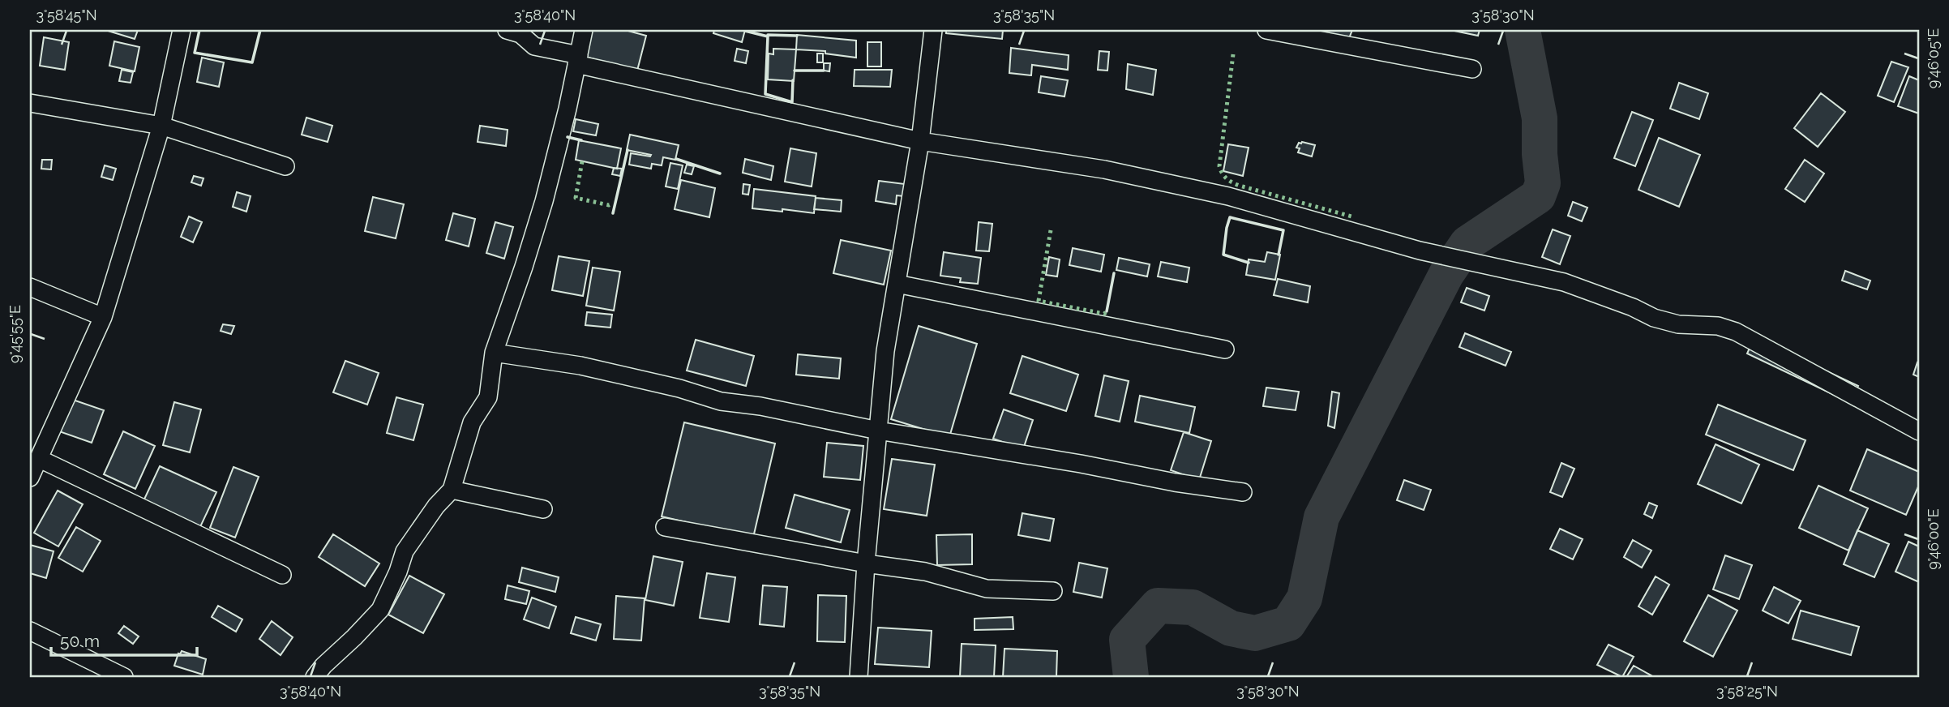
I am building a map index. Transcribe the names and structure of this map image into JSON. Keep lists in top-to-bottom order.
{
  "scale_bar": "50 m",
  "coordinates": [
    "3°58'45\"N",
    "3°58'40\"N",
    "3°58'35\"N",
    "3°58'30\"N",
    "9°46'05\"E",
    "9°45'55\"E",
    "9°46'00\"E",
    "3°58'25\"N"
  ]
}
